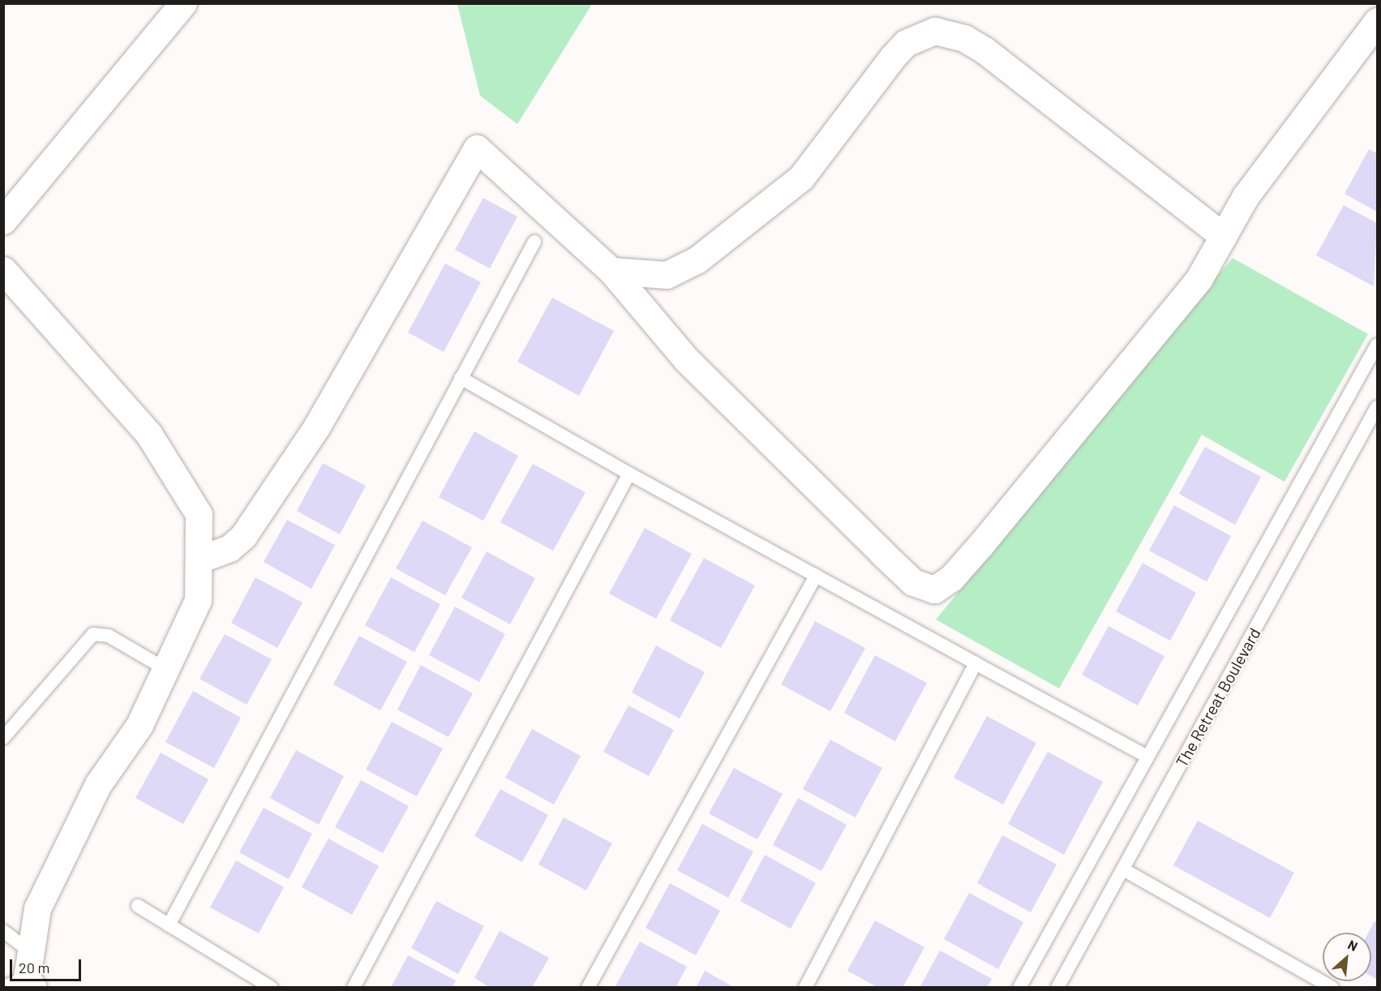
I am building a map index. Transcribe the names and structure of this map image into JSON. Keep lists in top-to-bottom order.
{
  "streets": {
    "lane": ["The Retreat Boulevard"]
  },
  "scale_bar": "20 m",
  "north": "top right"
}
